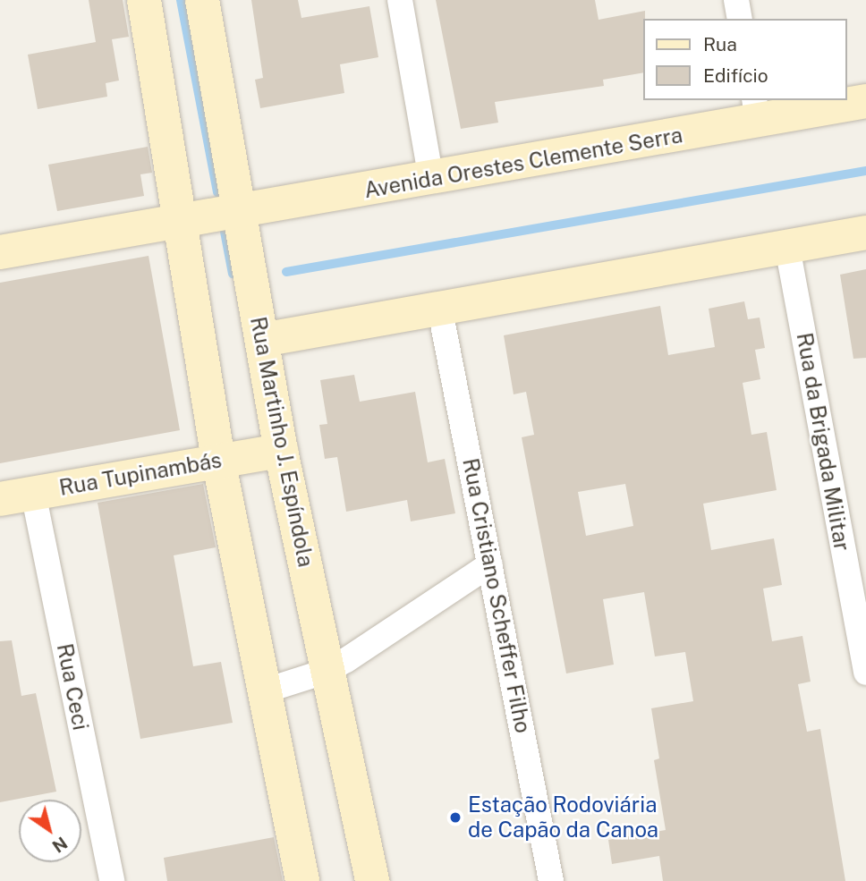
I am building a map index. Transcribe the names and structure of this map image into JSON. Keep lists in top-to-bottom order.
{
  "streets": {
    "main road": ["Avenida Orestes Clemente Serra", "Rua Martinho J. Espíndola", "Rua Tupinambás"],
    "street": ["Rua da Brigada Militar", "Rua Cristiano Scheffer Filho", "Rua Ceci"]
  },
  "crossings": [
    ["Avenida Orestes Clemente Serra", "Rua Martinho J. Espíndola"],
    ["Rua Martinho J. Espíndola", "Rua Tupinambás"],
    ["Rua Tupinambás", "Rua Ceci"]
  ],
  "places": ["Estação Rodoviária de Capão da Canoa"],
  "legend": ["Rua", "Edifício"],
  "north": "bottom right"
}
